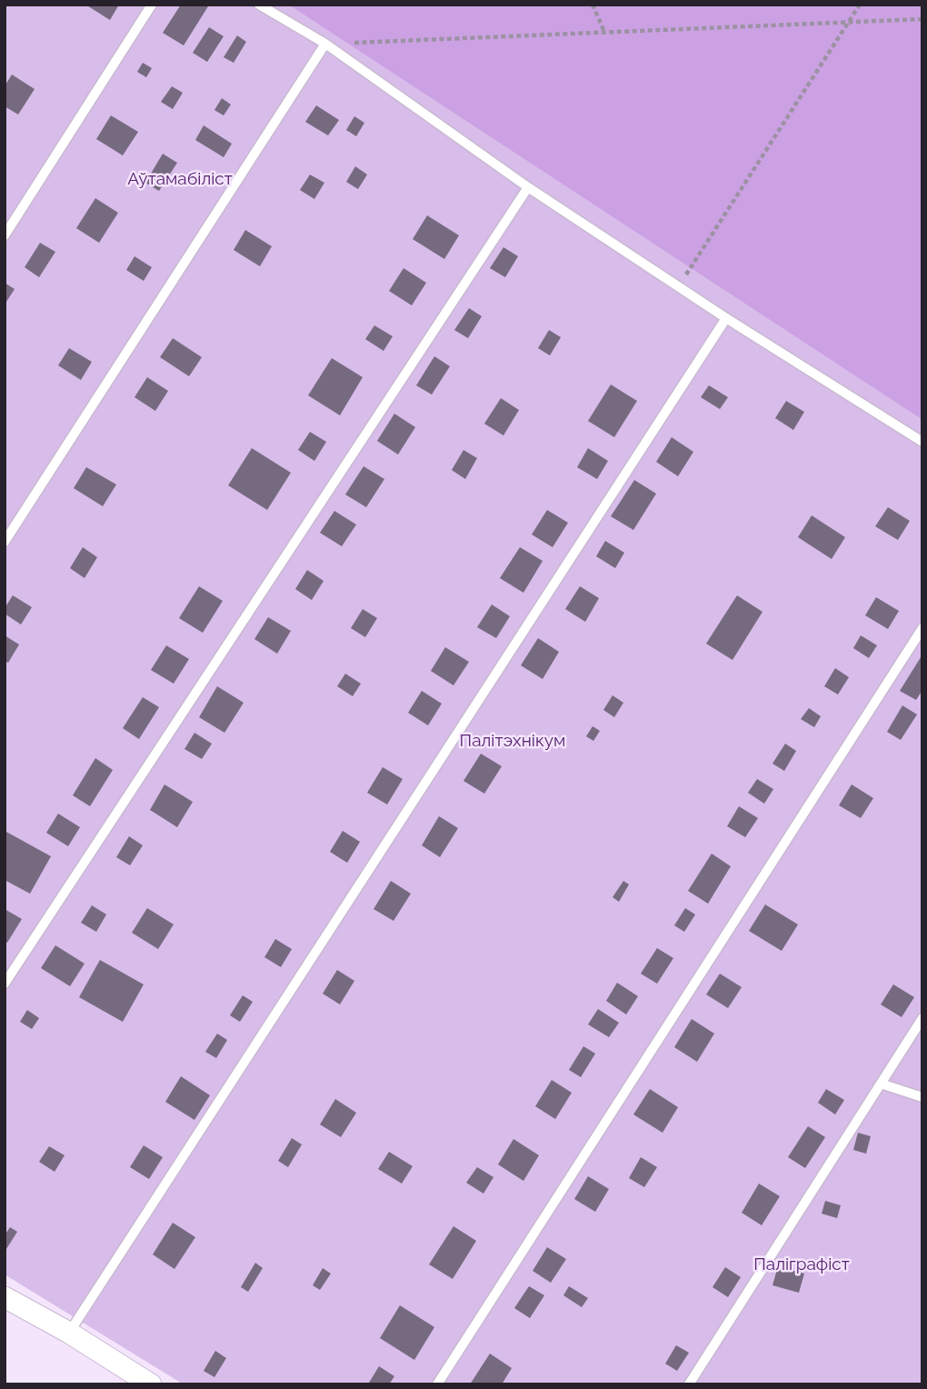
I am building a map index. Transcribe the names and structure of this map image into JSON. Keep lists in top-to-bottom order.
{
  "parks": ["Аўтамабіліст", "Палітэхнікум", "Паліграфіст"]
}
